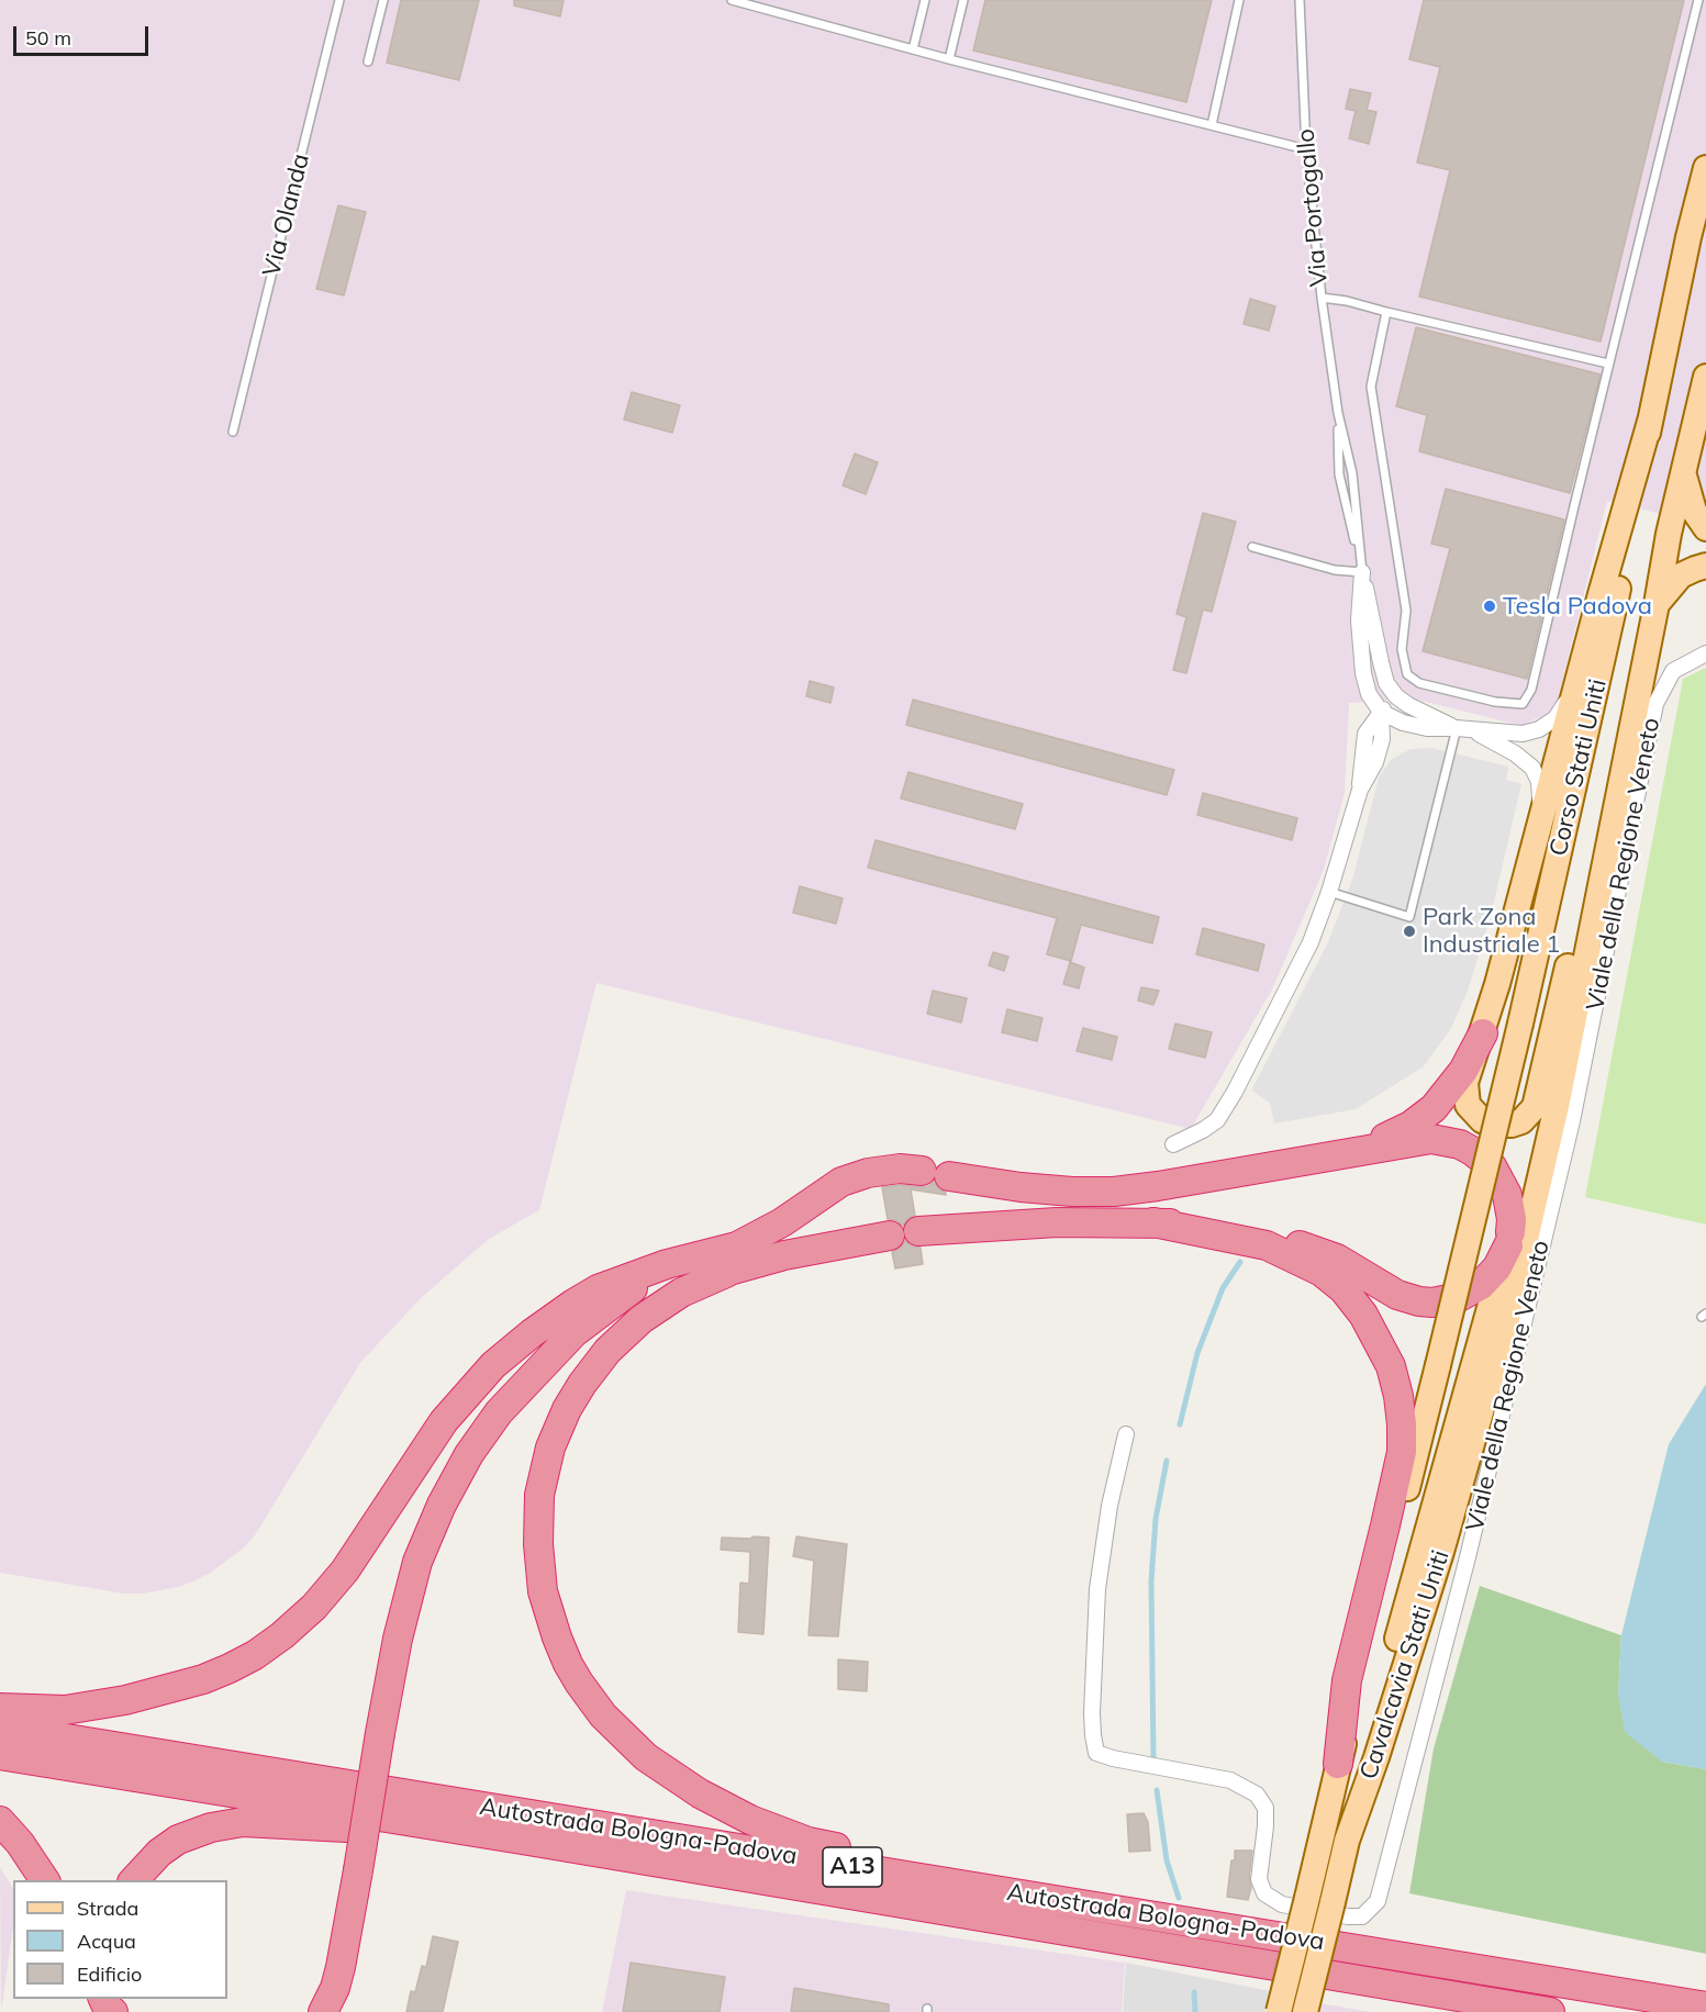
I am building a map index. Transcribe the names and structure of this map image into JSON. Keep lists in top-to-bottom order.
{
  "streets": {
    "highway": ["Autostrada Bologna-Padova", "A13"],
    "main road": ["Corso Stati Uniti", "Cavalcavia Stati Uniti"],
    "street": ["Via Portogallo", "Viale della Regione Veneto"],
    "lane": ["Via Olanda"]
  },
  "crossings": [
    ["Corso Stati Uniti", "Cavalcavia Stati Uniti"],
    ["Autostrada Bologna-Padova", "A13"]
  ],
  "places": ["Tesla Padova", "Park Zona Industriale 1"],
  "legend": ["Strada", "Acqua", "Edificio"],
  "scale_bar": "50 m"
}
